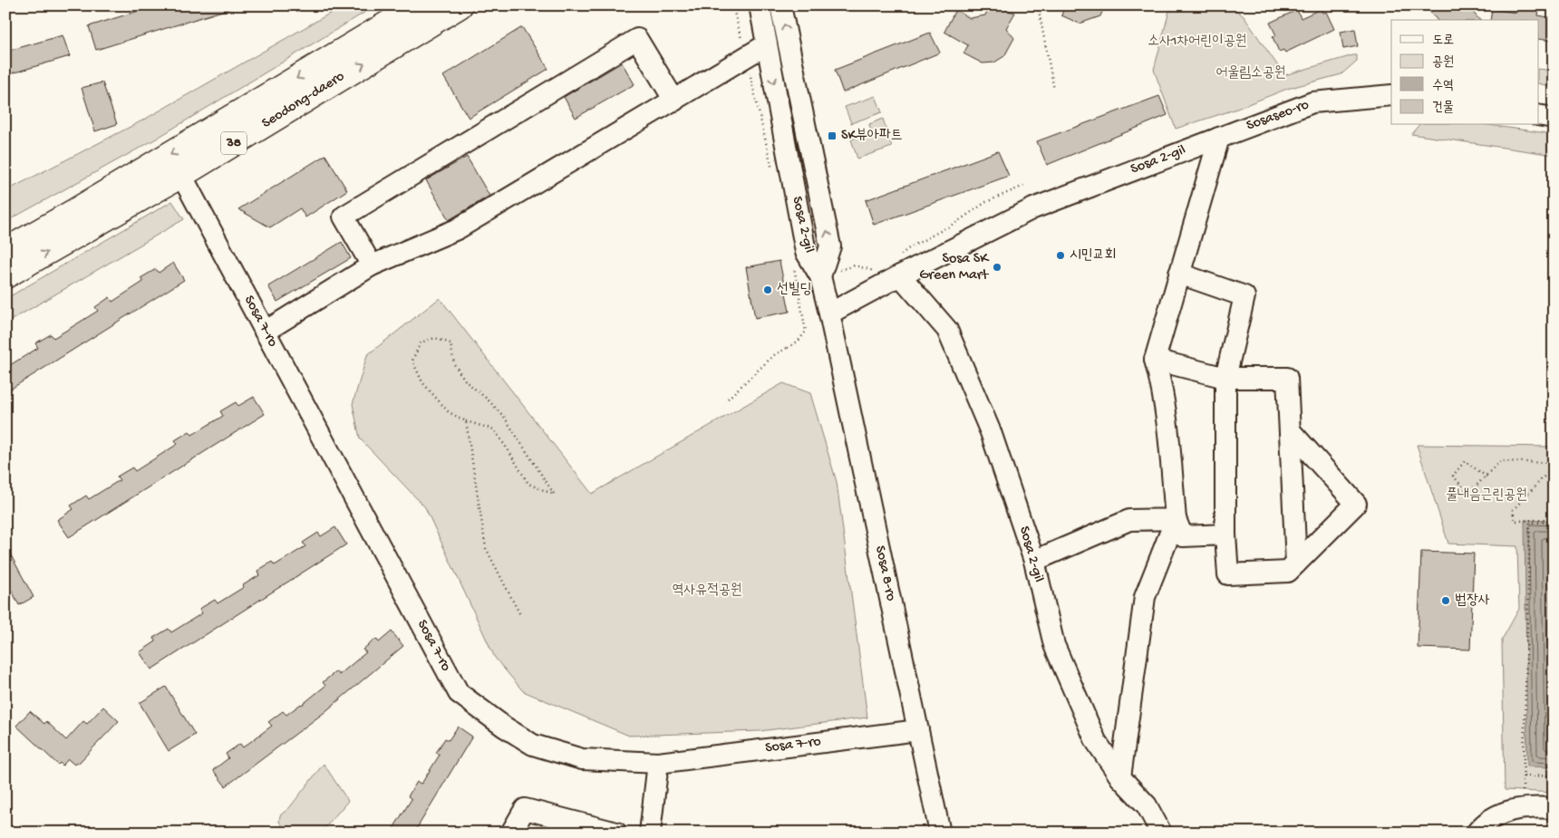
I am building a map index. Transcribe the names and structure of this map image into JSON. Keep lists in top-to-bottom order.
{
  "streets": {
    "main road": ["Seodong-daero", "38"],
    "street": [
      "Sosaseo-ro",
      "Sosa 2-gil",
      "Sosa 7-ro",
      "Sosa 8-ro"
    ]
  },
  "crossings": [
    ["Seodong-daero", "Sosa 7-ro"],
    ["Sosaseo-ro", "Sosa 2-gil"],
    ["Sosa 2-gil", "Sosa 8-ro"],
    ["Sosa 7-ro", "Sosa 8-ro"]
  ],
  "parks": [
    "소사1차어린이공원",
    "어울림소공원",
    "풀내음근린공원",
    "역사유적공원"
  ],
  "places": {
    "transit": ["SK뷰아파트"],
    "other": [
      "시민교회",
      "Sosa SK Green Mart",
      "선빌딩",
      "법장사"
    ]
  },
  "legend": [
    "도로",
    "공원",
    "수역",
    "건물"
  ]
}
